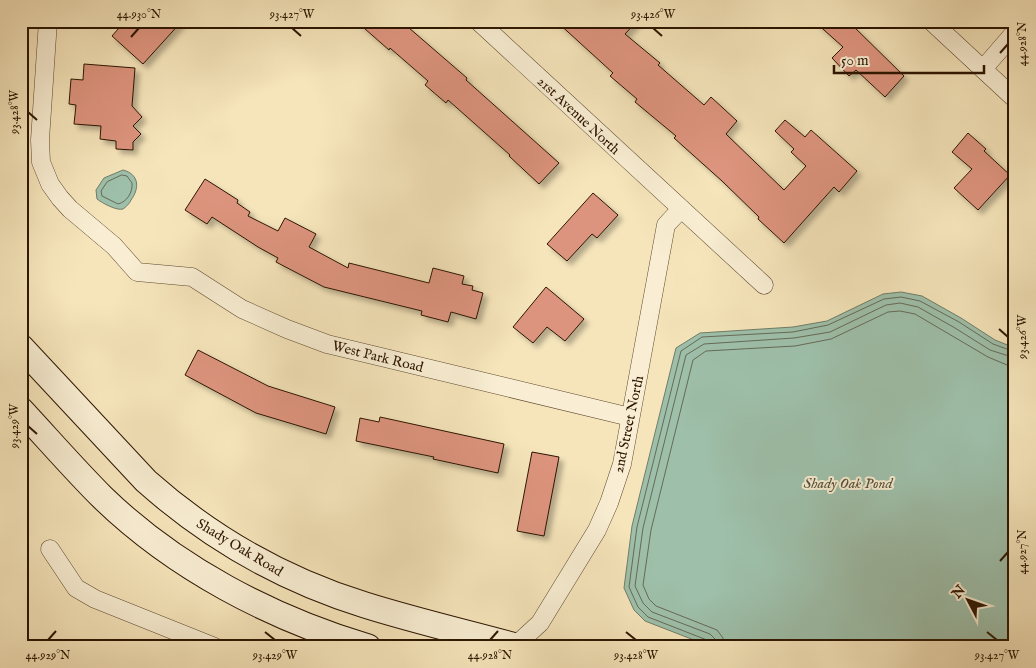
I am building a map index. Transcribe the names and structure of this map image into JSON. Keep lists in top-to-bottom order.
{
  "streets": {
    "main road": ["Shady Oak Road"],
    "street": ["21st Avenue North", "West Park Road", "2nd Street North"]
  },
  "crossings": [
    ["21st Avenue North", "2nd Street North"],
    ["West Park Road", "2nd Street North"],
    ["2nd Street North", "Shady Oak Road"]
  ],
  "water": ["Shady Oak Pond"],
  "scale_bar": "50 m",
  "north": "top left",
  "coordinates": [
    "44.930°N",
    "93.427°W",
    "93.426°W",
    "44.928°N",
    "93.428°W",
    "93.429°W",
    "44.927°N",
    "44.929°N"
  ]
}
